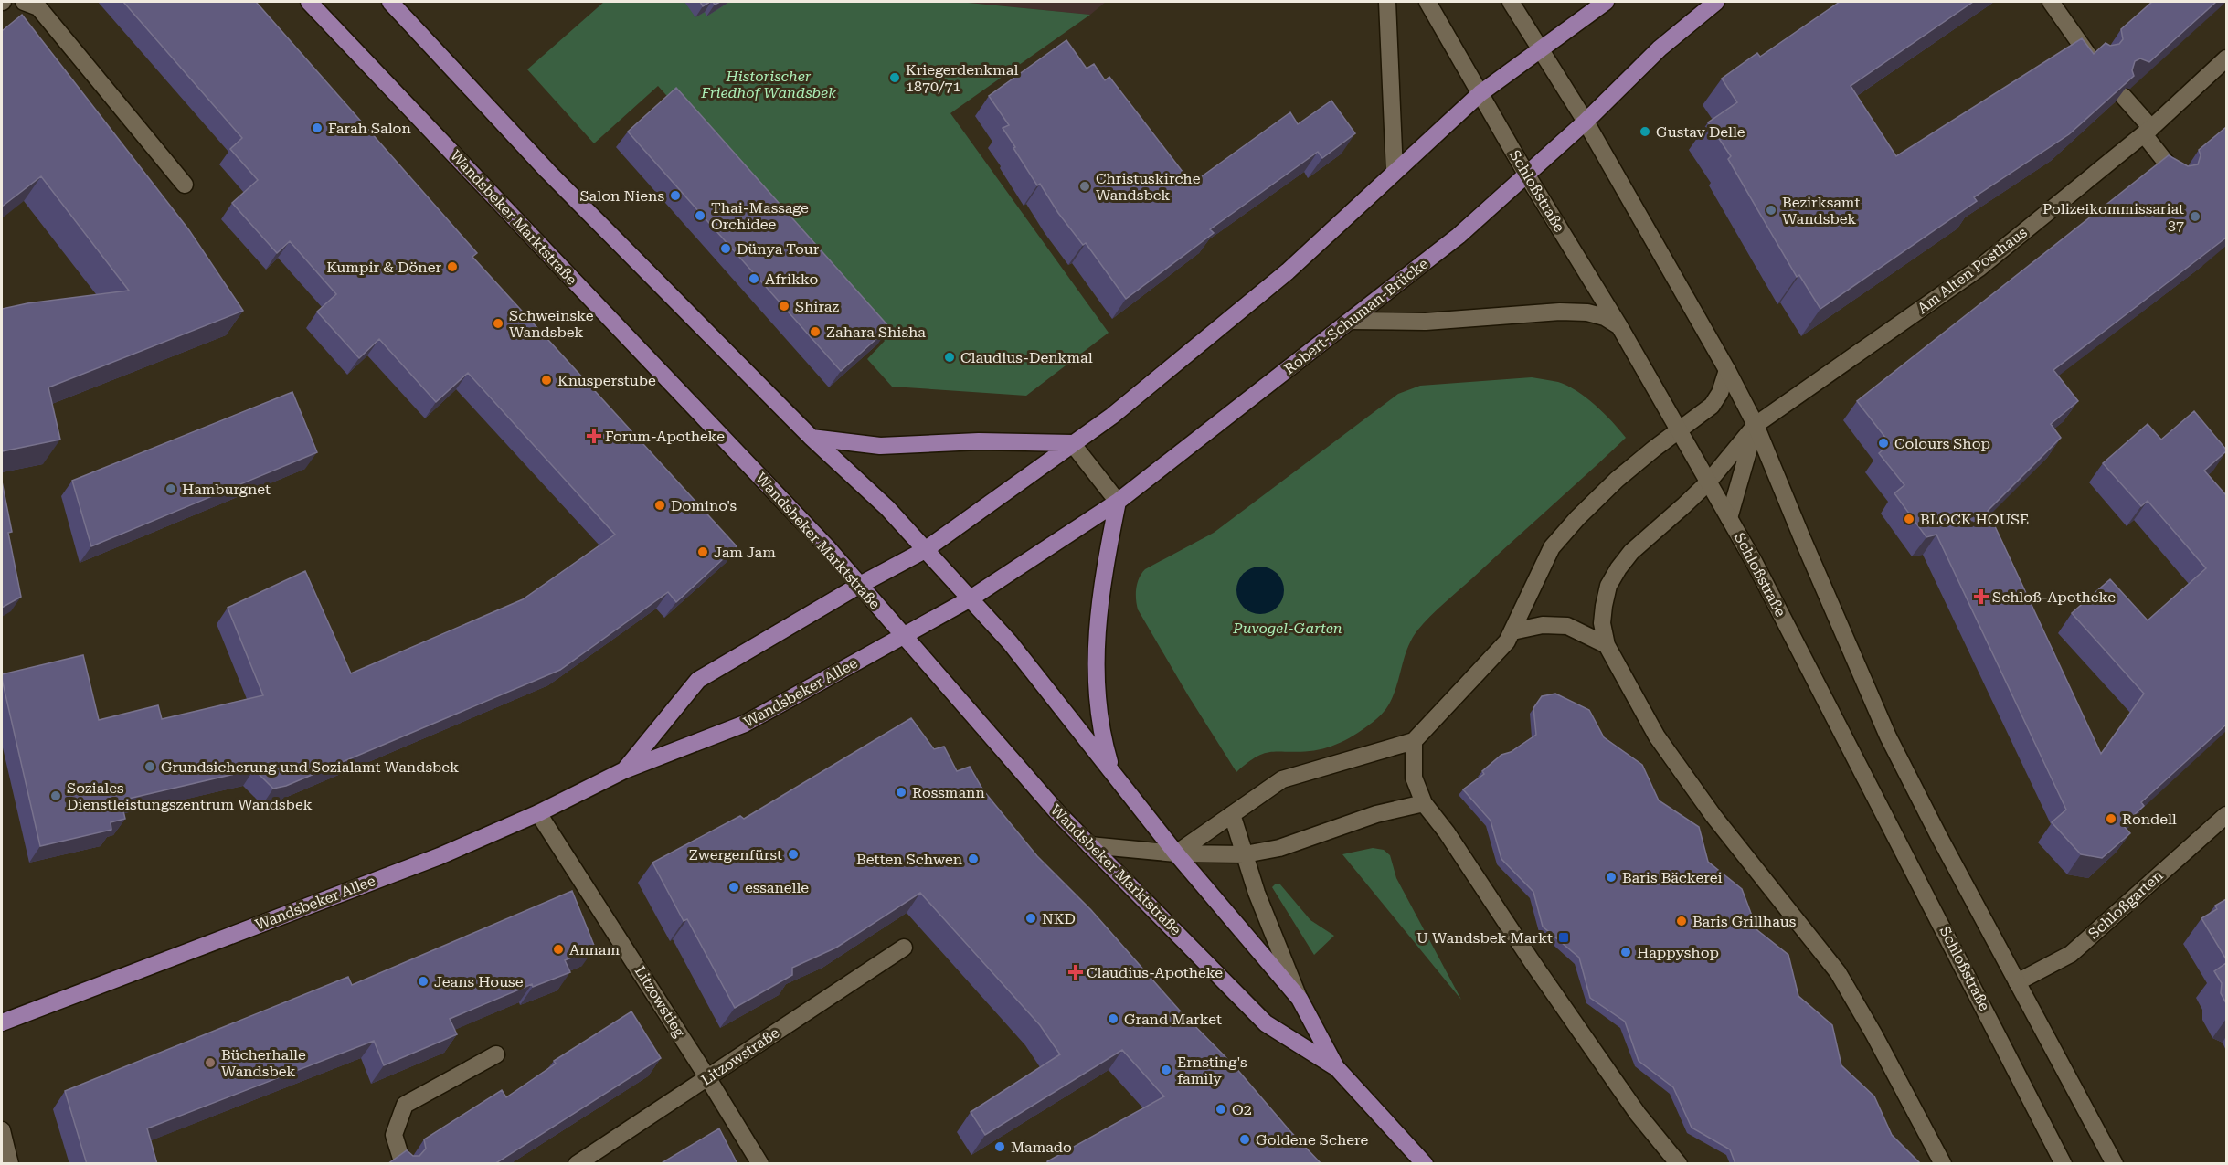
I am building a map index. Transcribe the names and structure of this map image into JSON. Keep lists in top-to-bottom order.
{
  "streets": {
    "main road": [
      "Schloßstraße",
      "Wandsbeker Marktstraße",
      "Am Alten Posthaus",
      "Robert-Schuman-Brücke",
      "Wandsbeker Allee",
      "Schloßgarten",
      "Litzowstieg",
      "Litzowstraße"
    ]
  },
  "crossings": [
    ["Schloßstraße", "Am Alten Posthaus"],
    ["Schloßstraße", "Robert-Schuman-Brücke"],
    ["Wandsbeker Marktstraße", "Robert-Schuman-Brücke"],
    ["Wandsbeker Marktstraße", "Wandsbeker Allee"],
    ["Robert-Schuman-Brücke", "Wandsbeker Allee"],
    ["Wandsbeker Allee", "Litzowstieg"],
    ["Litzowstieg", "Litzowstraße"]
  ],
  "parks": ["Historischer Friedhof Wandsbek", "Puvogel-Garten"],
  "places": {
    "other": [
      "Kriegerdenkmal 1870/71",
      "Farah Salon",
      "Gustav Delle",
      "Christuskirche Wandsbek",
      "Salon Niens",
      "Bezirksamt Wandsbek",
      "Thai-Massage Orchidee",
      "Polizeikommissariat 37",
      "Dünya Tour",
      "Kumpir & Döner",
      "Afrikko",
      "Shiraz",
      "Schweinske Wandsbek",
      "Zahara Shisha",
      "Claudius-Denkmal",
      "Knusperstube",
      "Colours Shop",
      "Hamburgnet",
      "Domino's",
      "BLOCK HOUSE",
      "Jam Jam",
      "Grundsicherung und Sozialamt Wandsbek",
      "Rossmann",
      "Soziales Dienstleistungszentrum Wandsbek",
      "Rondell",
      "Zwergenfürst",
      "Betten Schwen",
      "Baris Bäckerei",
      "essanelle",
      "NKD",
      "Baris Grillhaus",
      "Annam",
      "Happyshop",
      "Jeans House",
      "Grand Market",
      "Bücherhalle Wandsbek",
      "Ernsting's family",
      "O2",
      "Goldene Schere",
      "Mamado"
    ],
    "health": ["Forum-Apotheke", "Schloß-Apotheke", "Claudius-Apotheke"],
    "transit": ["U Wandsbek Markt"]
  }
}
